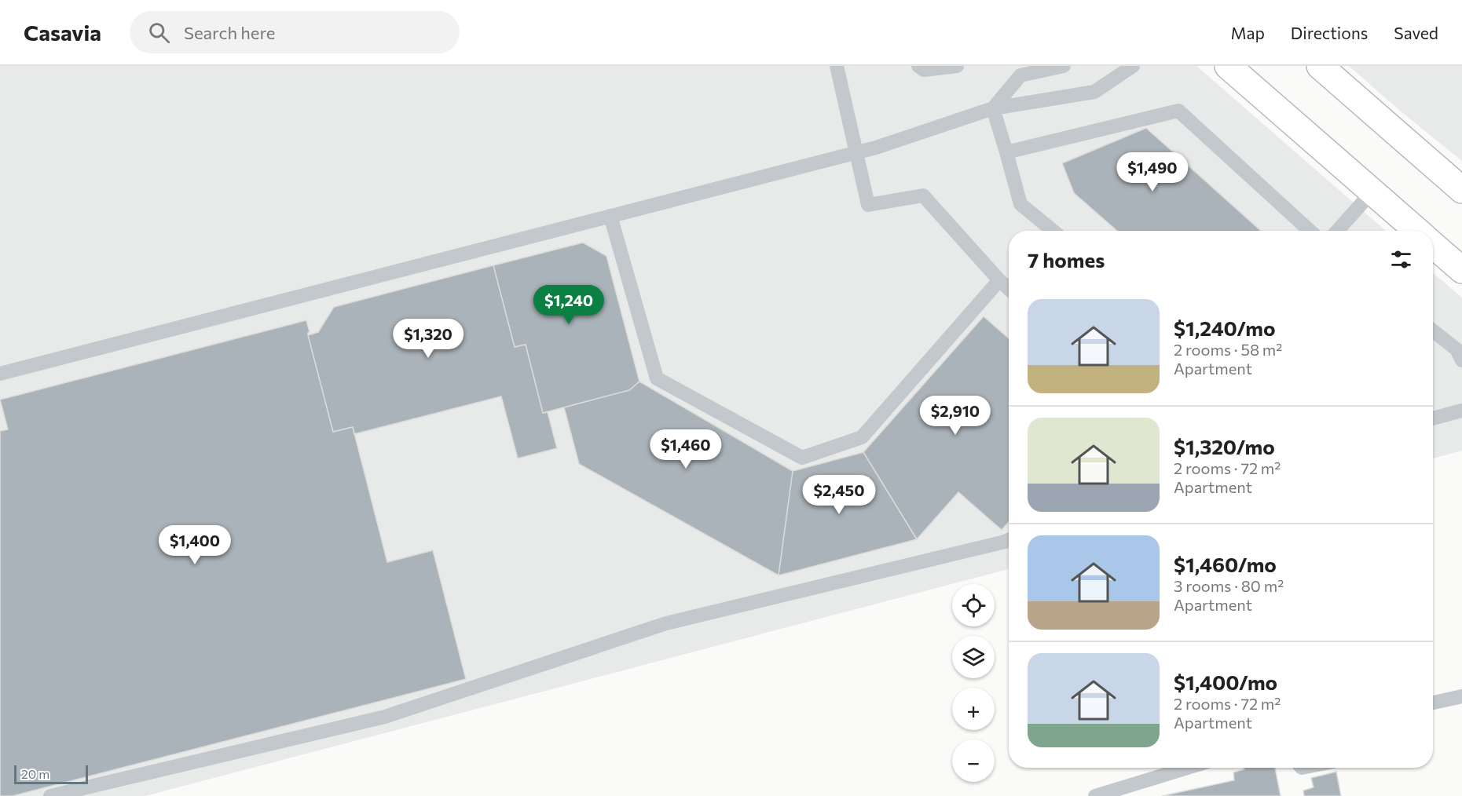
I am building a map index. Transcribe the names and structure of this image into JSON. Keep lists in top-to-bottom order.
{
  "scale_bar": "20 m",
  "page": {
    "header": "Casavia",
    "search": "Search here",
    "nav": ["Map", "Directions", "Saved"],
    "price": [
      "$1,490",
      "$1,240",
      "$1,320",
      "$2,910",
      "$1,460",
      "$2,450",
      "$1,400"
    ],
    "heading": "7 homes",
    "list": [
      {
        "name": "$1,240/mo",
        "note": "2 rooms · 58 m² · Apartment"
      },
      {
        "name": "$1,320/mo",
        "note": "2 rooms · 72 m² · Apartment"
      },
      {
        "name": "$1,460/mo",
        "note": "3 rooms · 80 m² · Apartment"
      },
      {
        "name": "$1,400/mo",
        "note": "2 rooms · 72 m² · Apartment"
      }
    ],
    "map_buttons": ["+", "−"],
    "scale": "20 m"
  }
}
